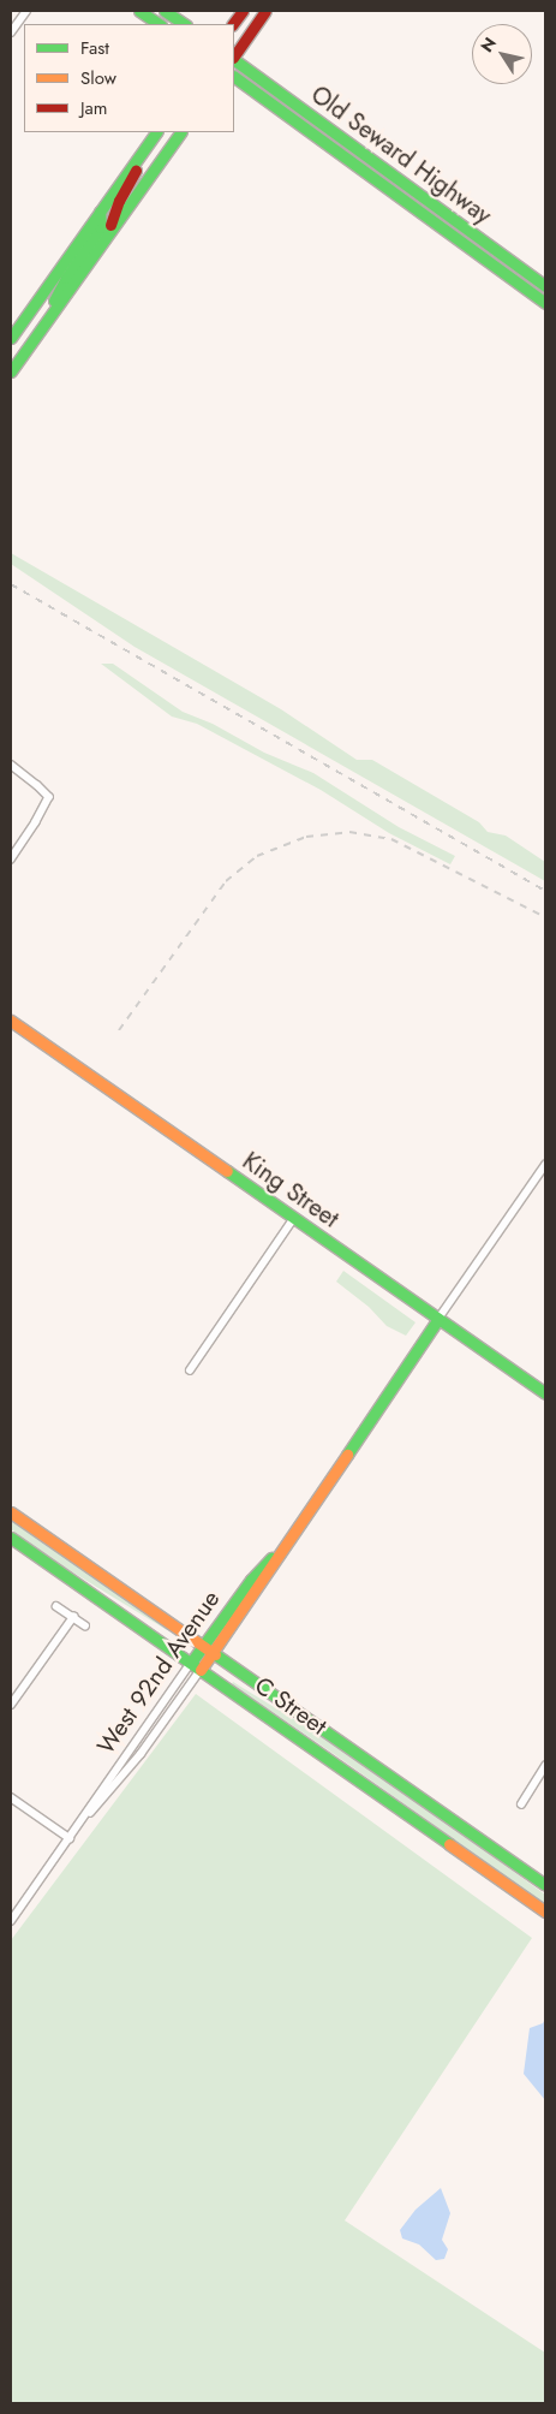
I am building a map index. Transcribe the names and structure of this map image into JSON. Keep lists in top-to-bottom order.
{
  "streets": {
    "main road": [
      "Old Seward Highway",
      "King Street",
      "West 92nd Avenue",
      "C Street"
    ]
  },
  "crossings": [
    ["King Street", "West 92nd Avenue"],
    ["West 92nd Avenue", "C Street"]
  ],
  "legend": ["Fast", "Slow", "Jam"],
  "north": "top left"
}
